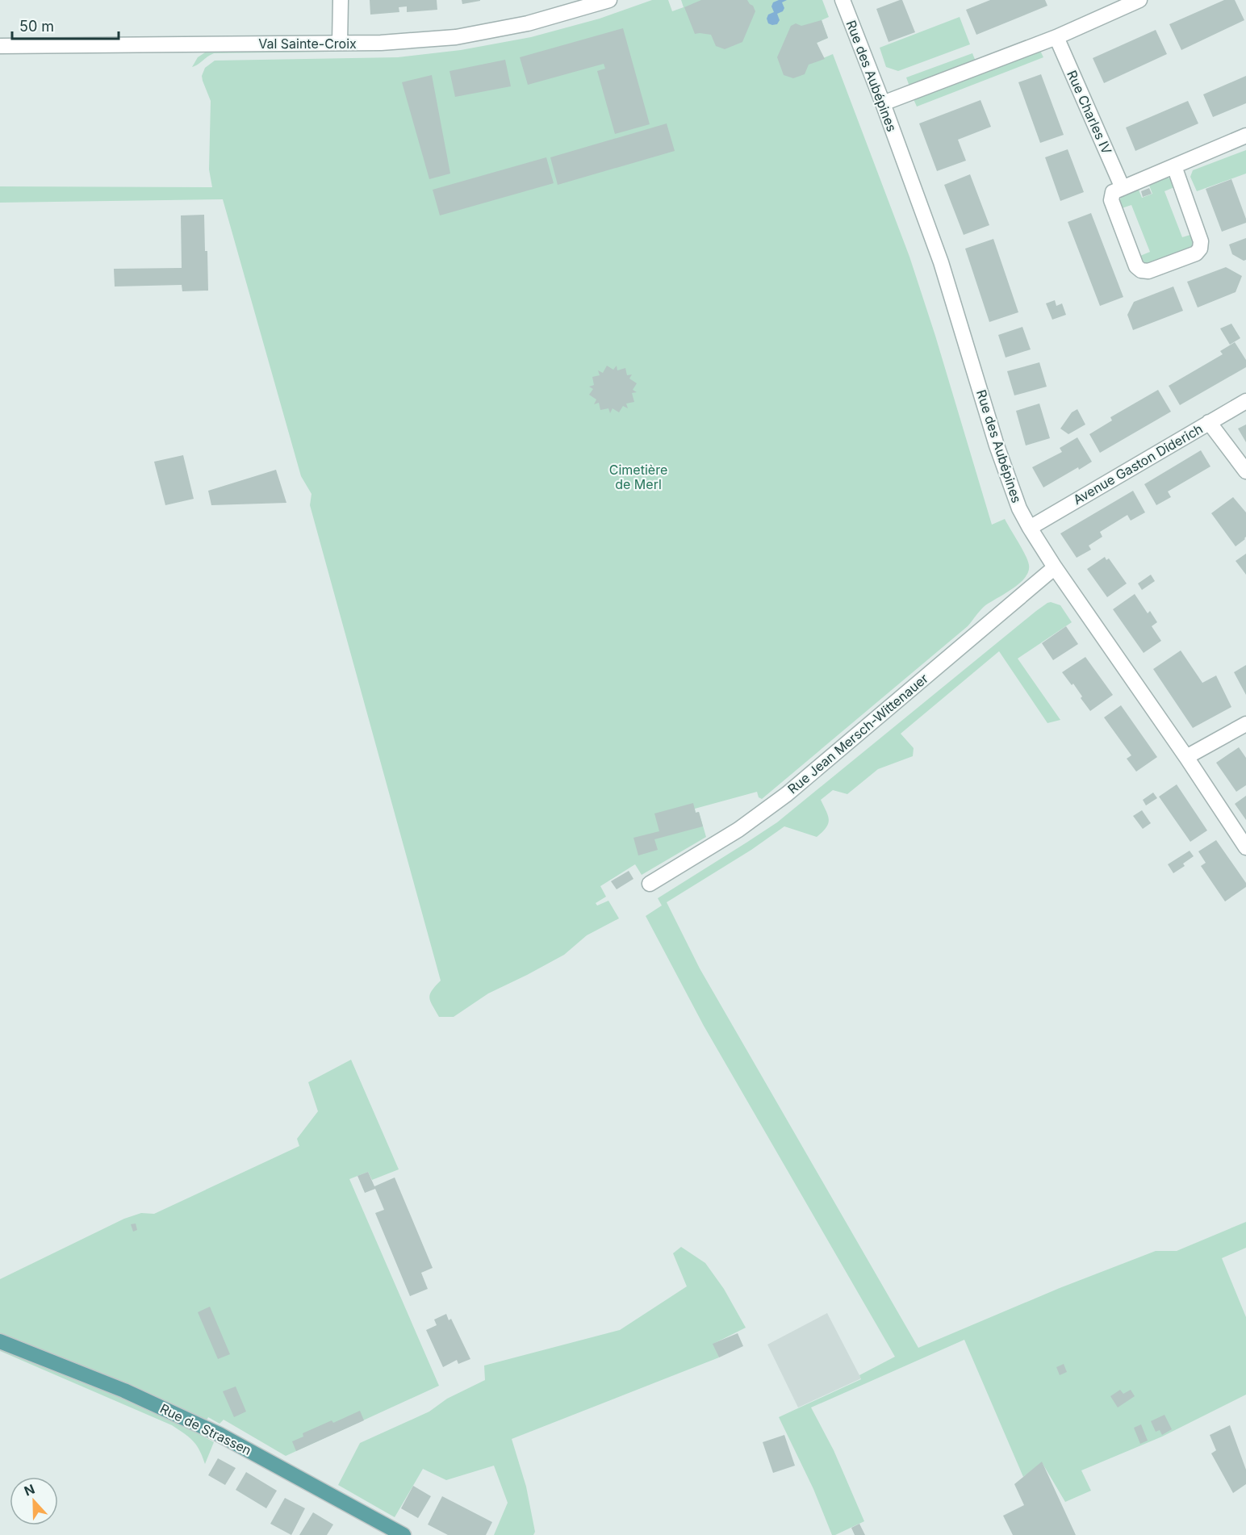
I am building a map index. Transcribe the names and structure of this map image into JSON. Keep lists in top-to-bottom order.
{
  "streets": {
    "main road": ["Rue de Strassen"],
    "street": [
      "Val Sainte-Croix",
      "Rue des Aubépines",
      "Rue Charles IV",
      "Avenue Gaston Diderich",
      "Rue Jean Mersch-Wittenauer"
    ]
  },
  "crossings": [
    ["Rue des Aubépines", "Avenue Gaston Diderich"],
    ["Rue des Aubépines", "Rue Jean Mersch-Wittenauer"]
  ],
  "parks": ["Cimetière de Merl"],
  "scale_bar": "50 m",
  "north": "top"
}
